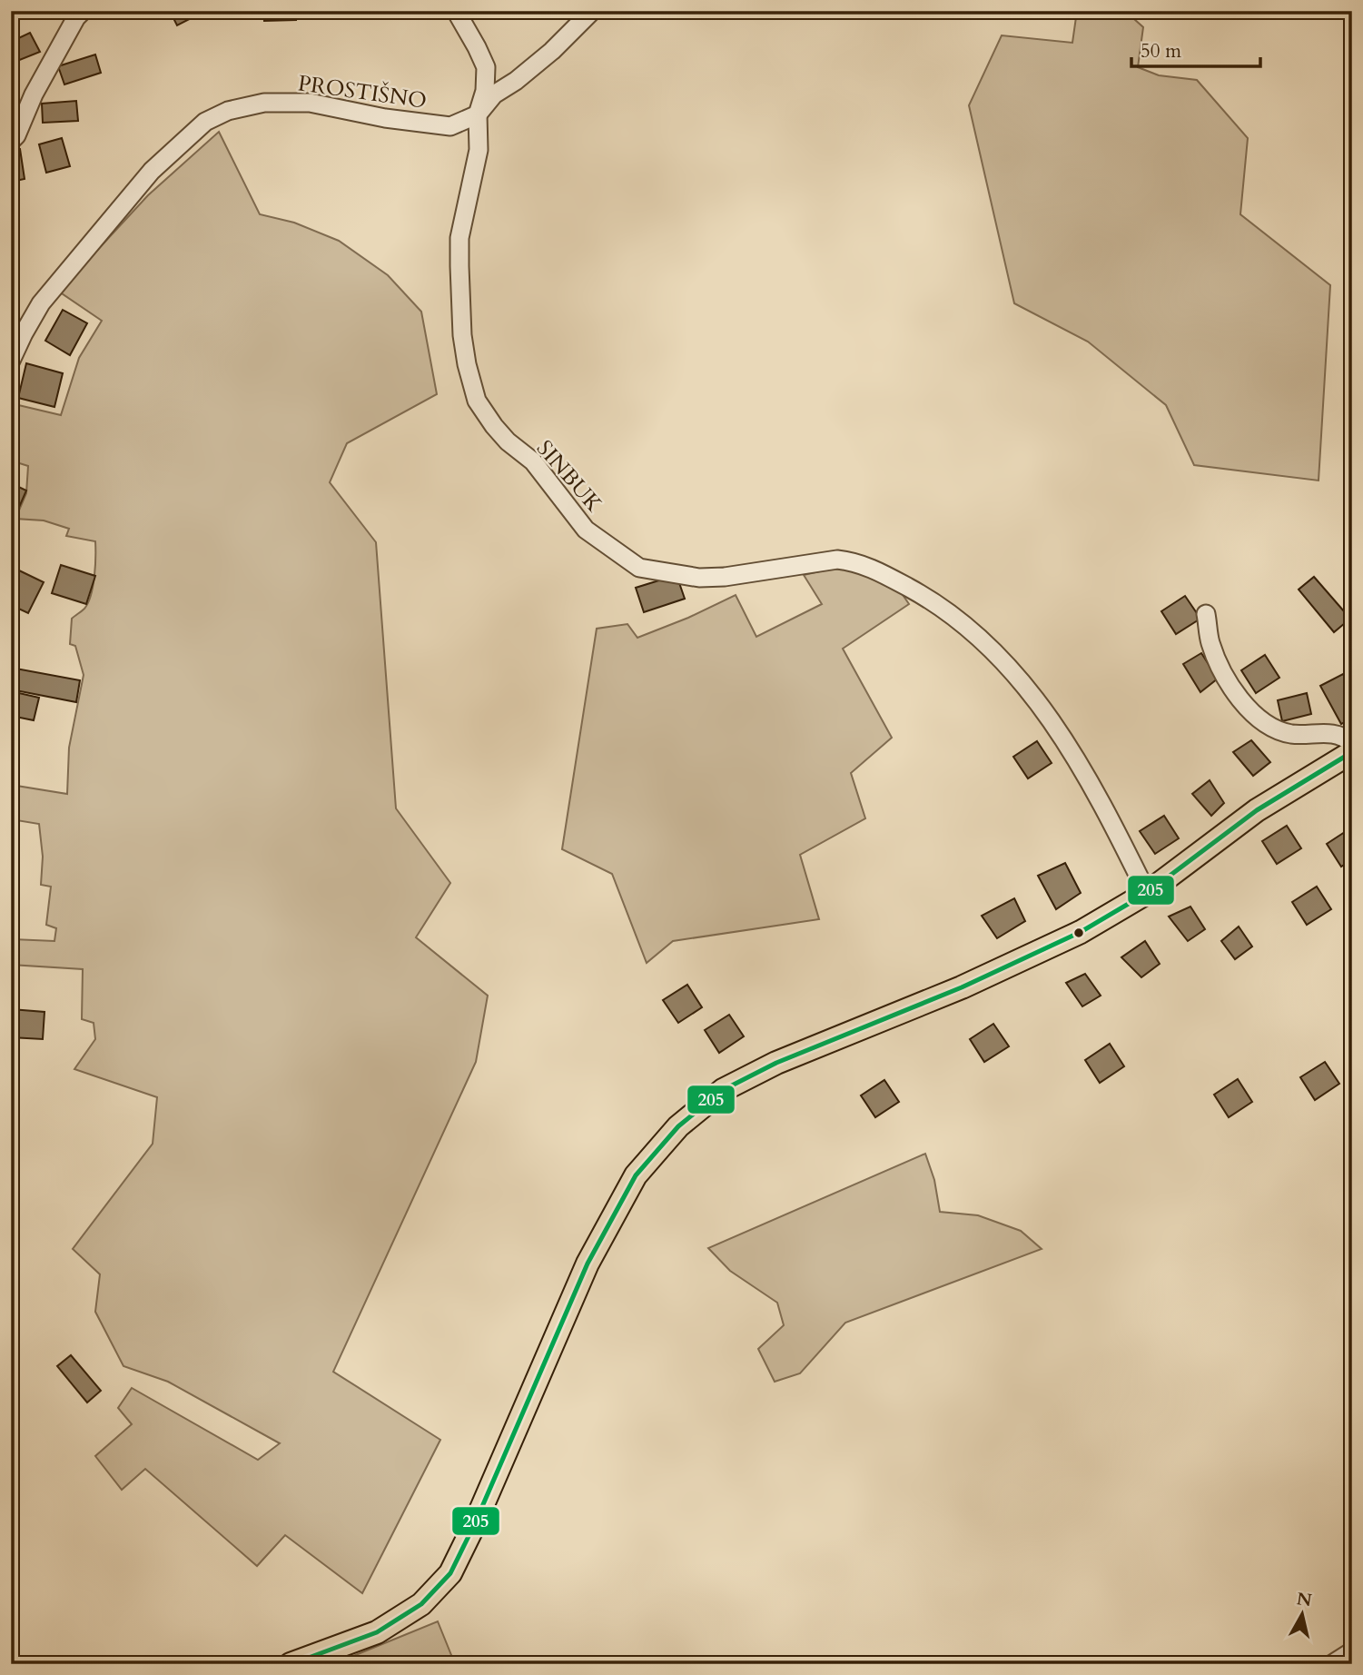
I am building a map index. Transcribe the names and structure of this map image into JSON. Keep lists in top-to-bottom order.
{
  "streets": {
    "street": ["PROSTIŠNO", "SINBUK"]
  },
  "crossings": [
    ["PROSTIŠNO", "SINBUK"]
  ],
  "lines": ["transit line 205"],
  "scale_bar": "50 m",
  "north": "top"
}
